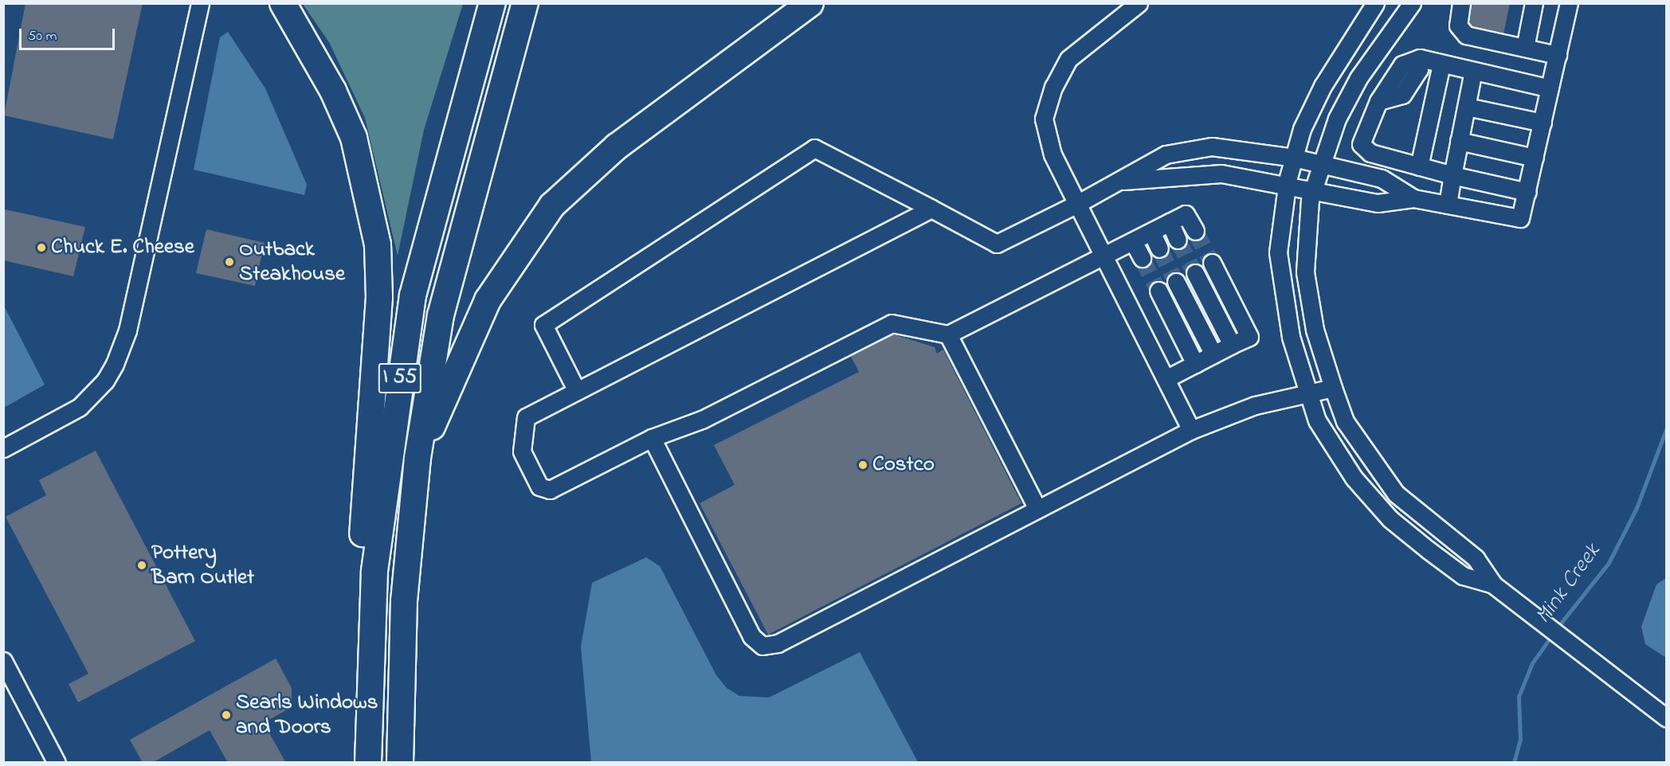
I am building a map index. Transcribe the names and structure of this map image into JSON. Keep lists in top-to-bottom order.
{
  "streets": {
    "highway": ["I 55"]
  },
  "water": ["Mink Creek"],
  "places": [
    "Chuck E. Cheese",
    "Outback Steakhouse",
    "Costco",
    "Pottery Barn Outlet",
    "Searls Windows and Doors"
  ],
  "scale_bar": "50 m"
}
